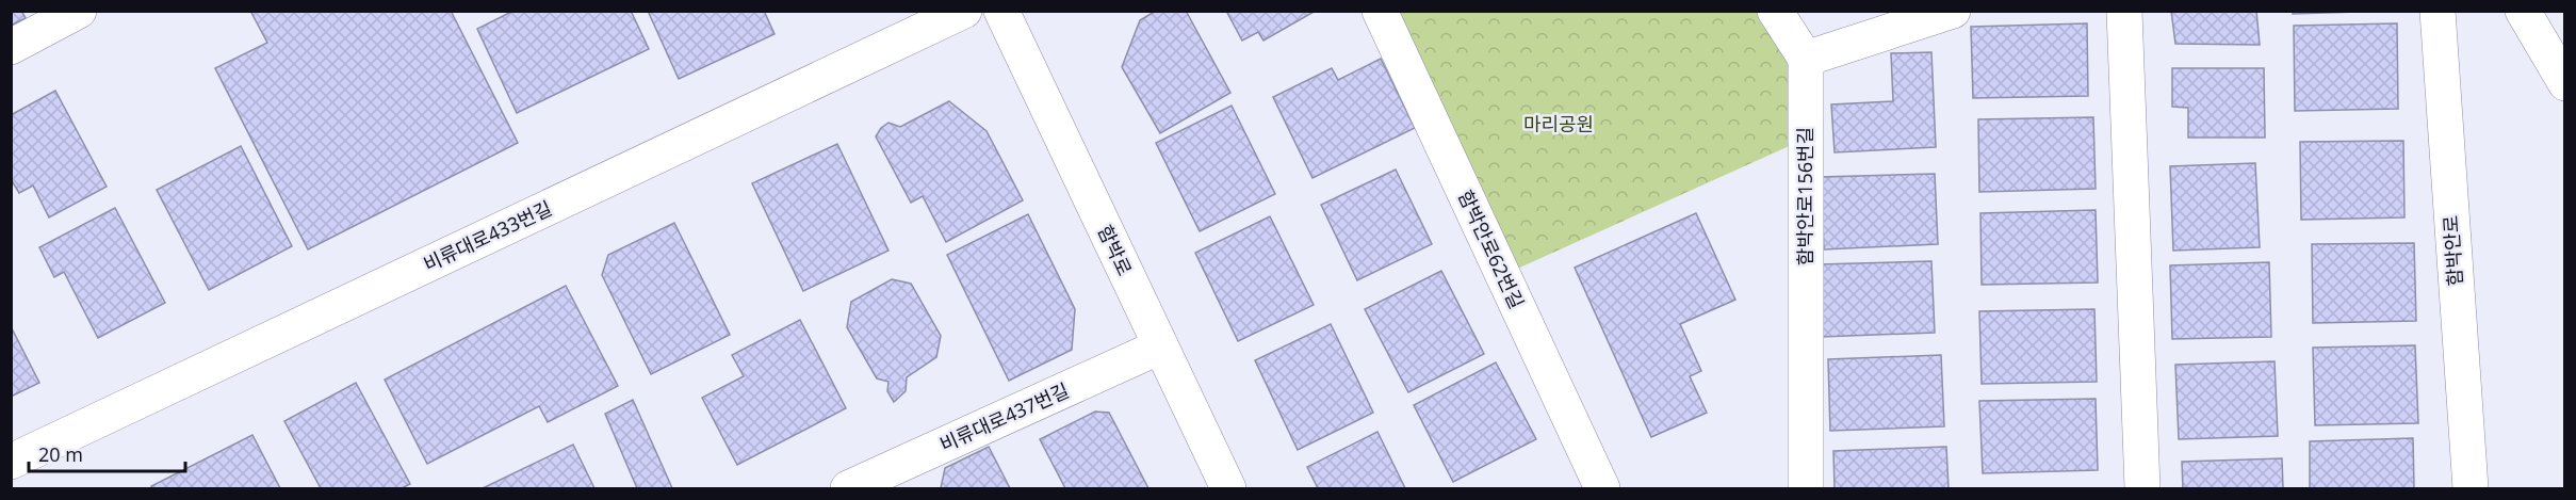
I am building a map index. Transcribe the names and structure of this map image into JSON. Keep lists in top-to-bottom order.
{
  "streets": {
    "street": [
      "함박안로156번길",
      "비류대로433번길",
      "함박안로62번길",
      "함박로",
      "함박안로",
      "비류대로437번길"
    ]
  },
  "crossings": [
    ["함박로", "비류대로437번길"]
  ],
  "parks": ["마리공원"],
  "scale_bar": "20 m"
}
